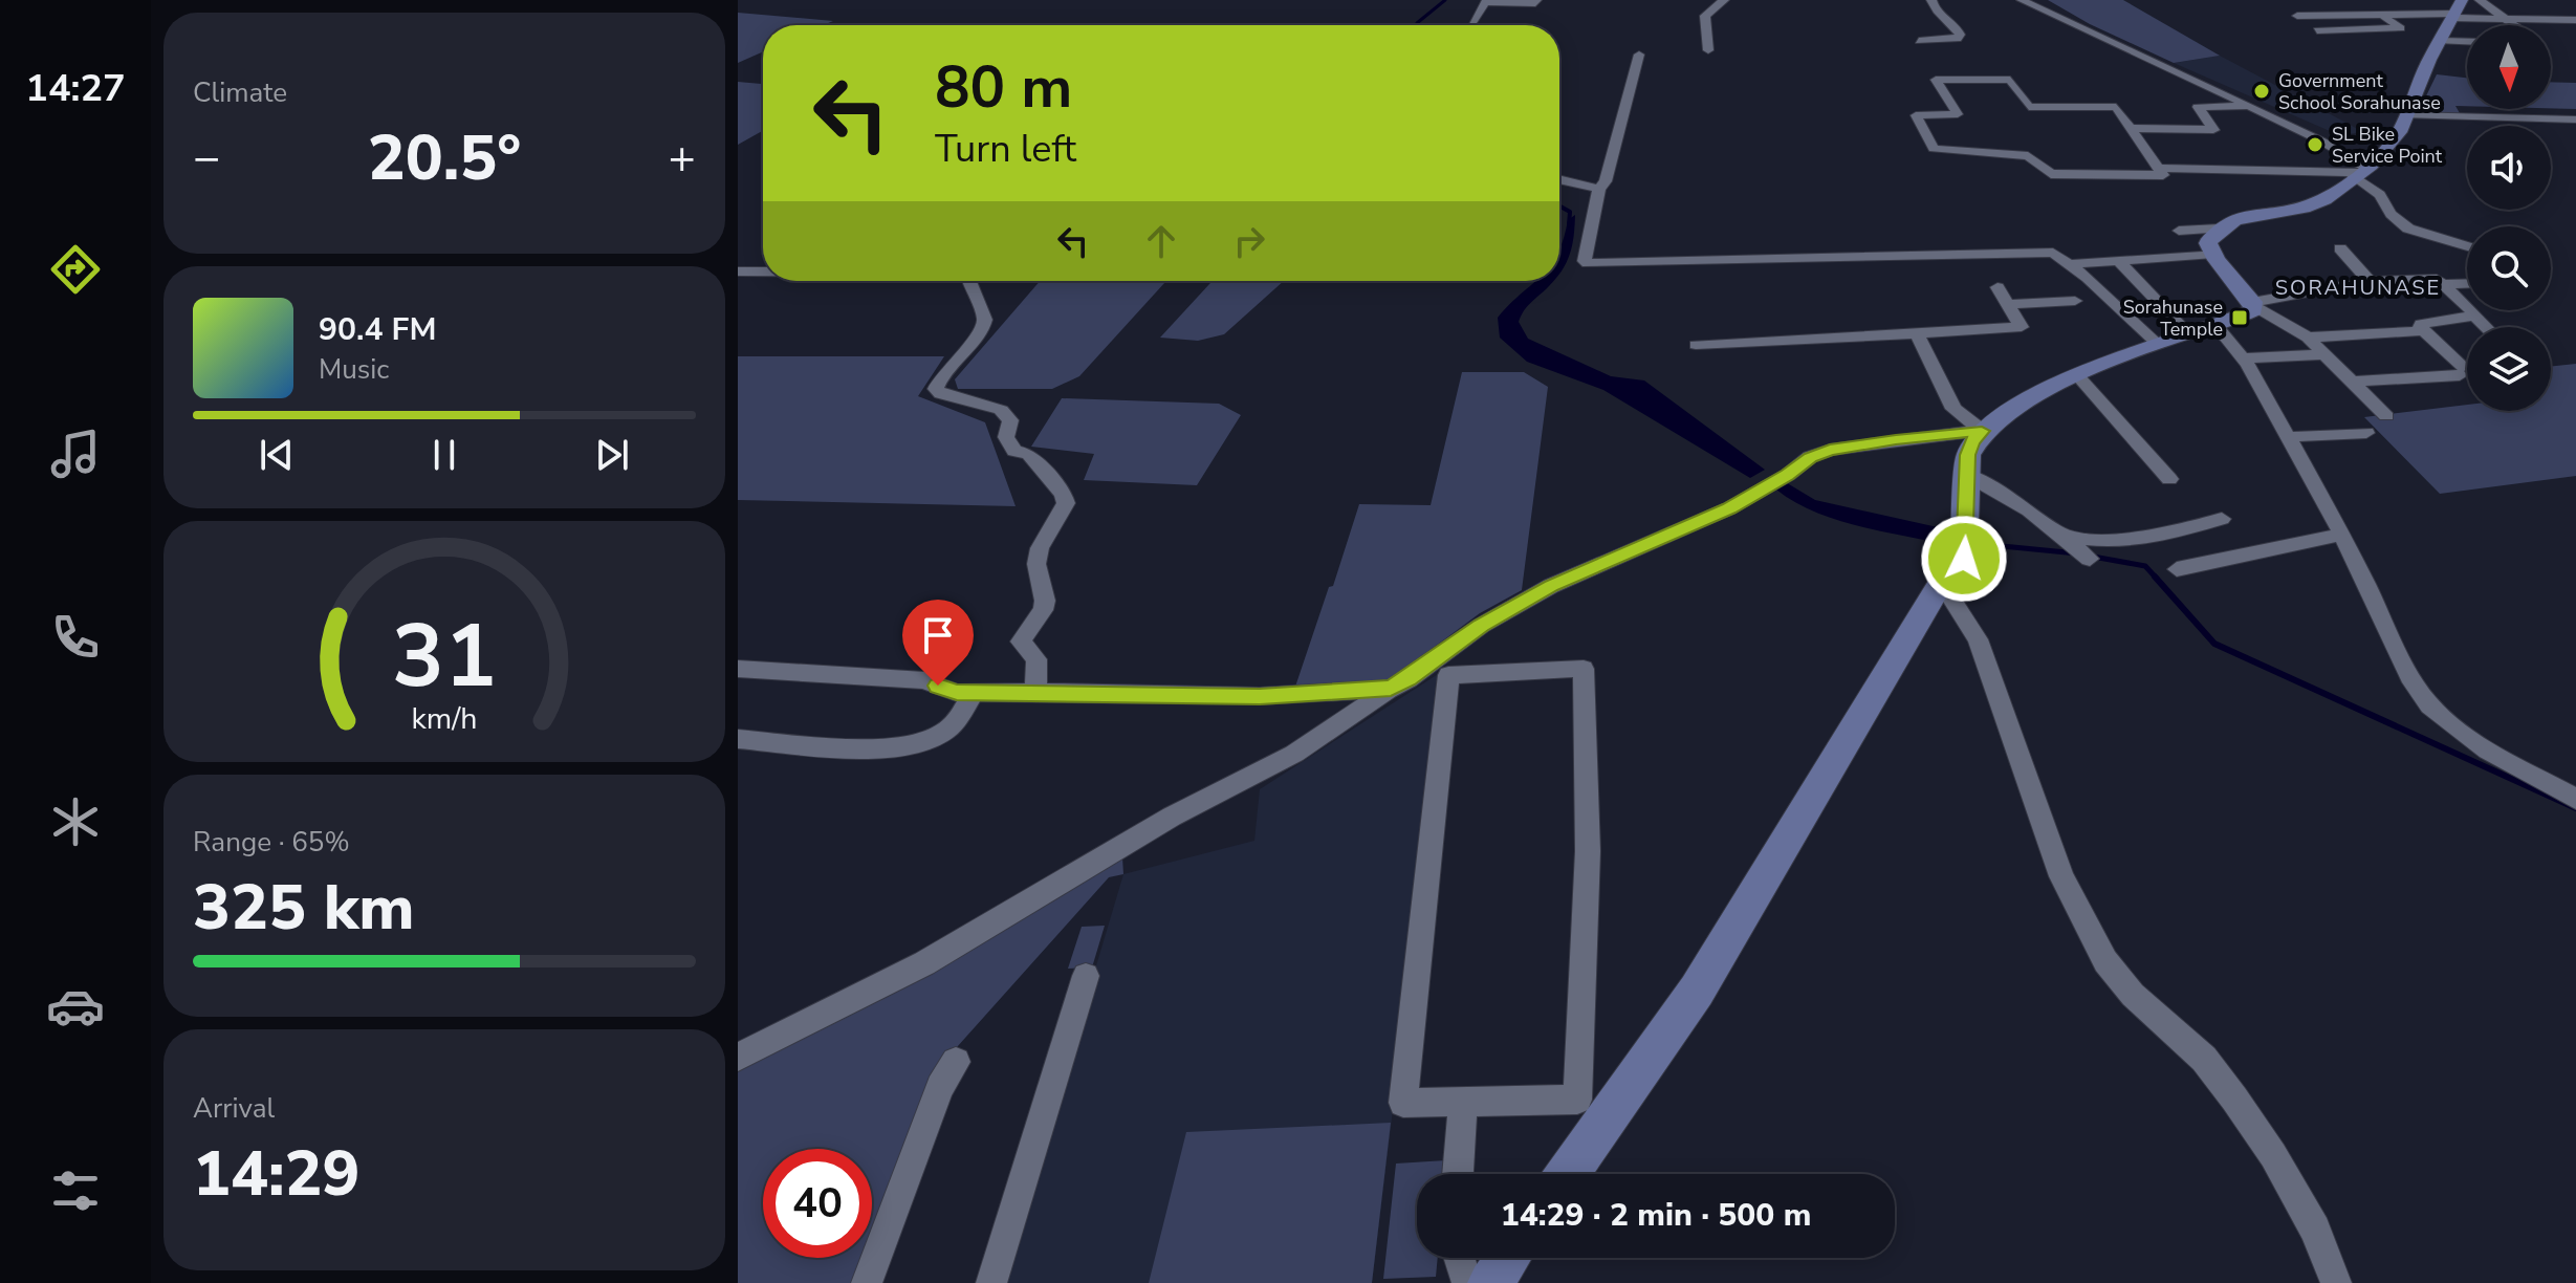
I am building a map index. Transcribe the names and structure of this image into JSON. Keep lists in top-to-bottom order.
{
  "districts": ["SORAHUNASE"],
  "places": {
    "other": ["Government School Sorahunase", "SL Bike Service Point"],
    "transit": ["Sorahunase Temple"]
  },
  "north": "bottom",
  "page": {
    "tabs": "14:27",
    "tile": [
      "Climate",
      ["Range · 65%", "325 km"],
      ["Arrival", "14:29"]
    ],
    "turn": ["80 m", "Turn left"],
    "heat": ["−", "20.5°", "+"],
    "song": ["90.4 FM", "Music"],
    "limit": "40",
    "trip": "14:29 · 2 min · 500 m",
    "gauge": ["31", "km/h"]
  }
}
